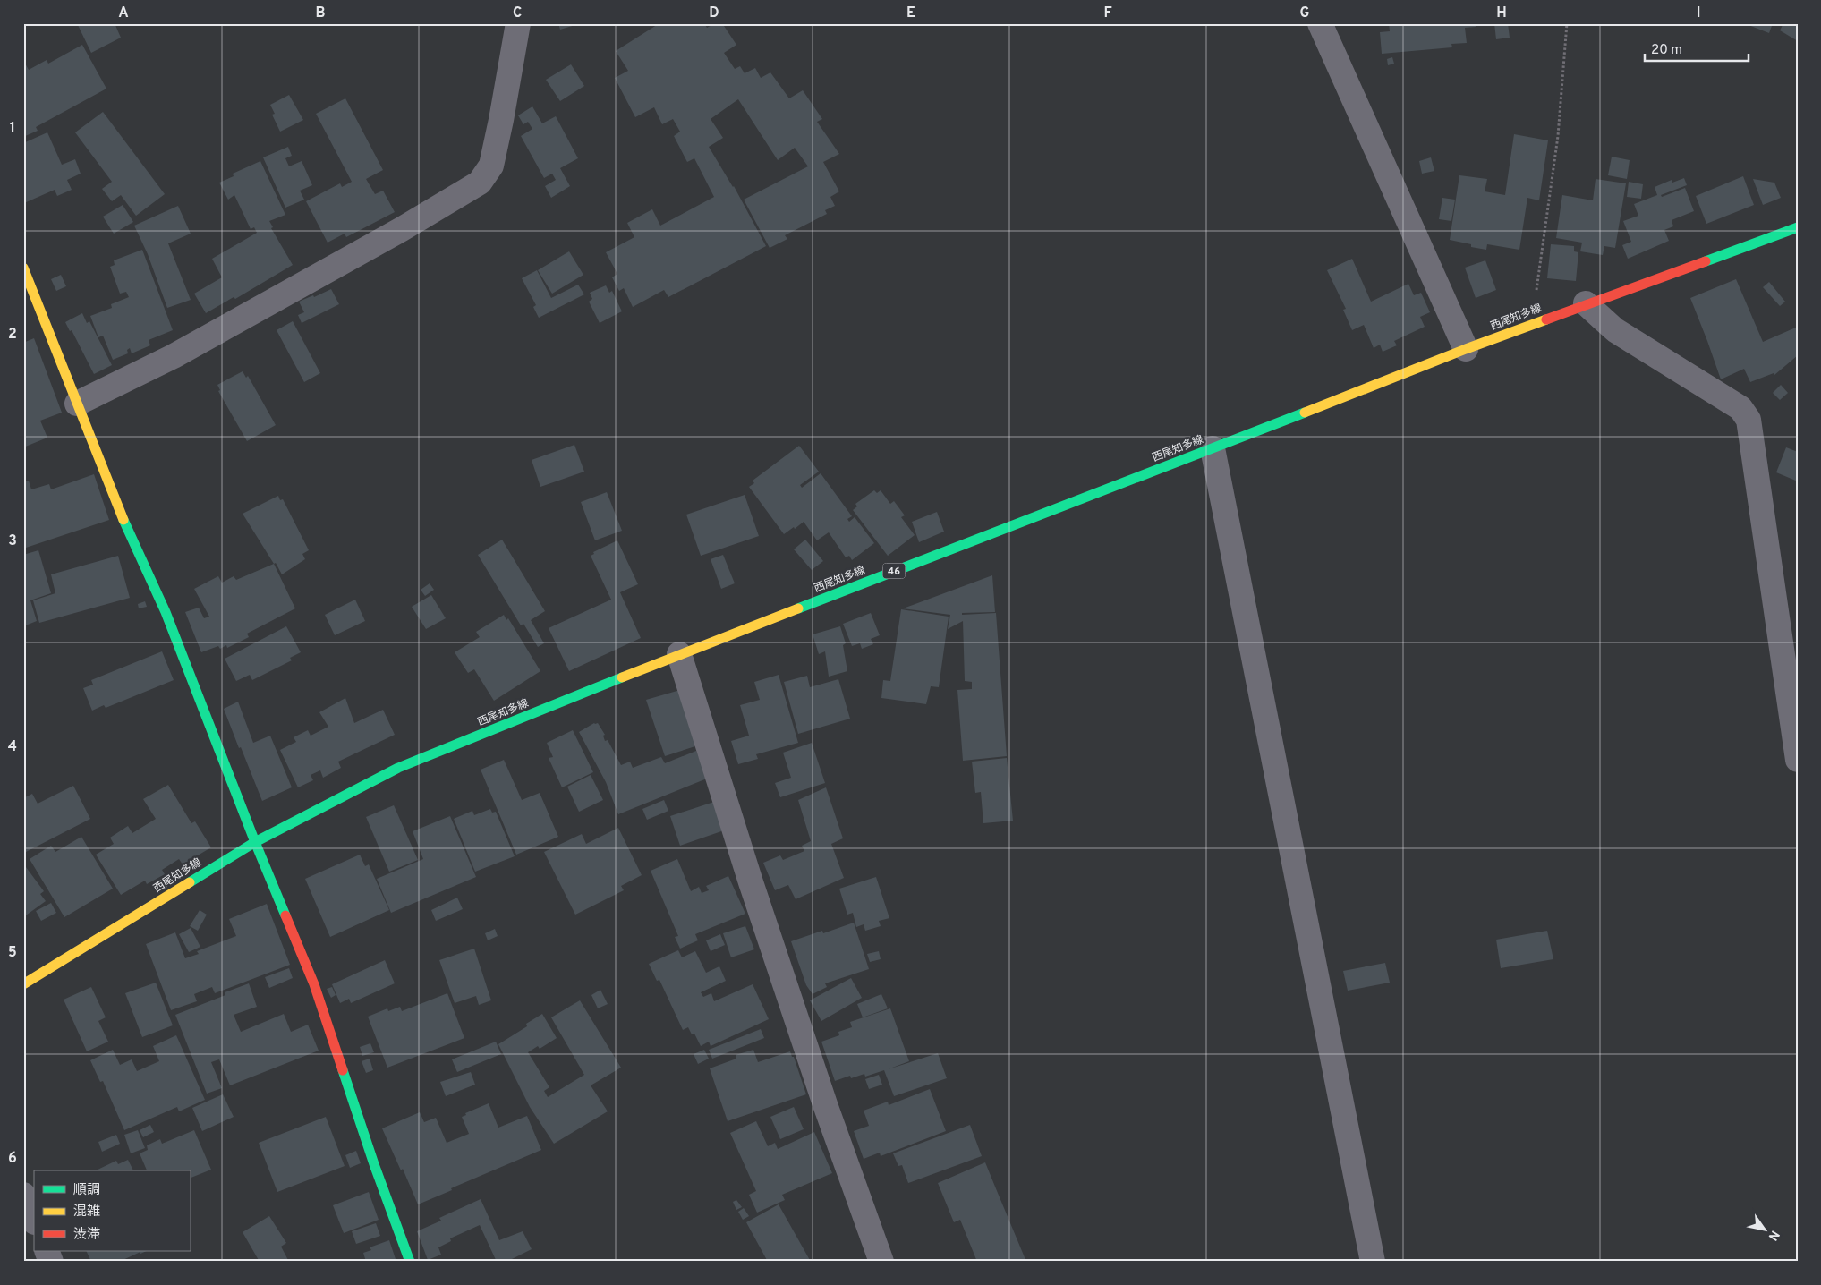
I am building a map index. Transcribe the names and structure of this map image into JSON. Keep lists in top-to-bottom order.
{
  "streets": {
    "main road": ["西尾知多線", "46"]
  },
  "legend": ["順調", "混雑", "渋滞"],
  "scale_bar": "20 m",
  "north": "bottom right",
  "grid": {
    "columns": [
      "A",
      "B",
      "C",
      "D",
      "E",
      "F",
      "G",
      "H",
      "I"
    ],
    "rows": [
      "1",
      "2",
      "3",
      "4",
      "5",
      "6"
    ]
  }
}
